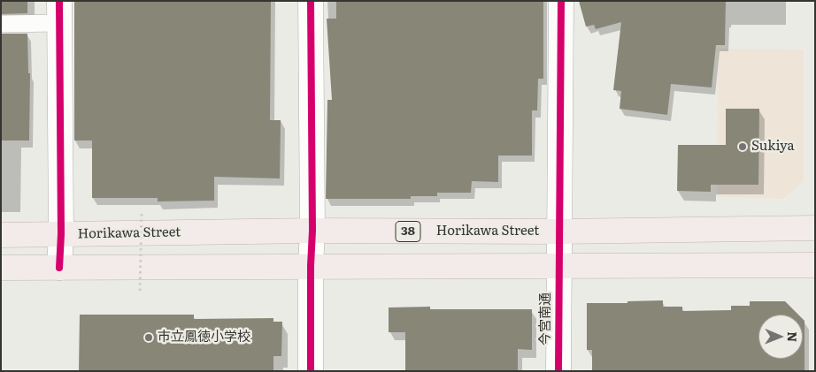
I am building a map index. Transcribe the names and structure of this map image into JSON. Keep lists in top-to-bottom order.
{
  "streets": {
    "main road": ["38", "Horikawa Street"],
    "street": ["今宮南通"]
  },
  "crossings": [
    ["Horikawa Street", "今宮南通"]
  ],
  "places": ["Sukiya", "市立鳳徳小学校"],
  "north": "right"
}
